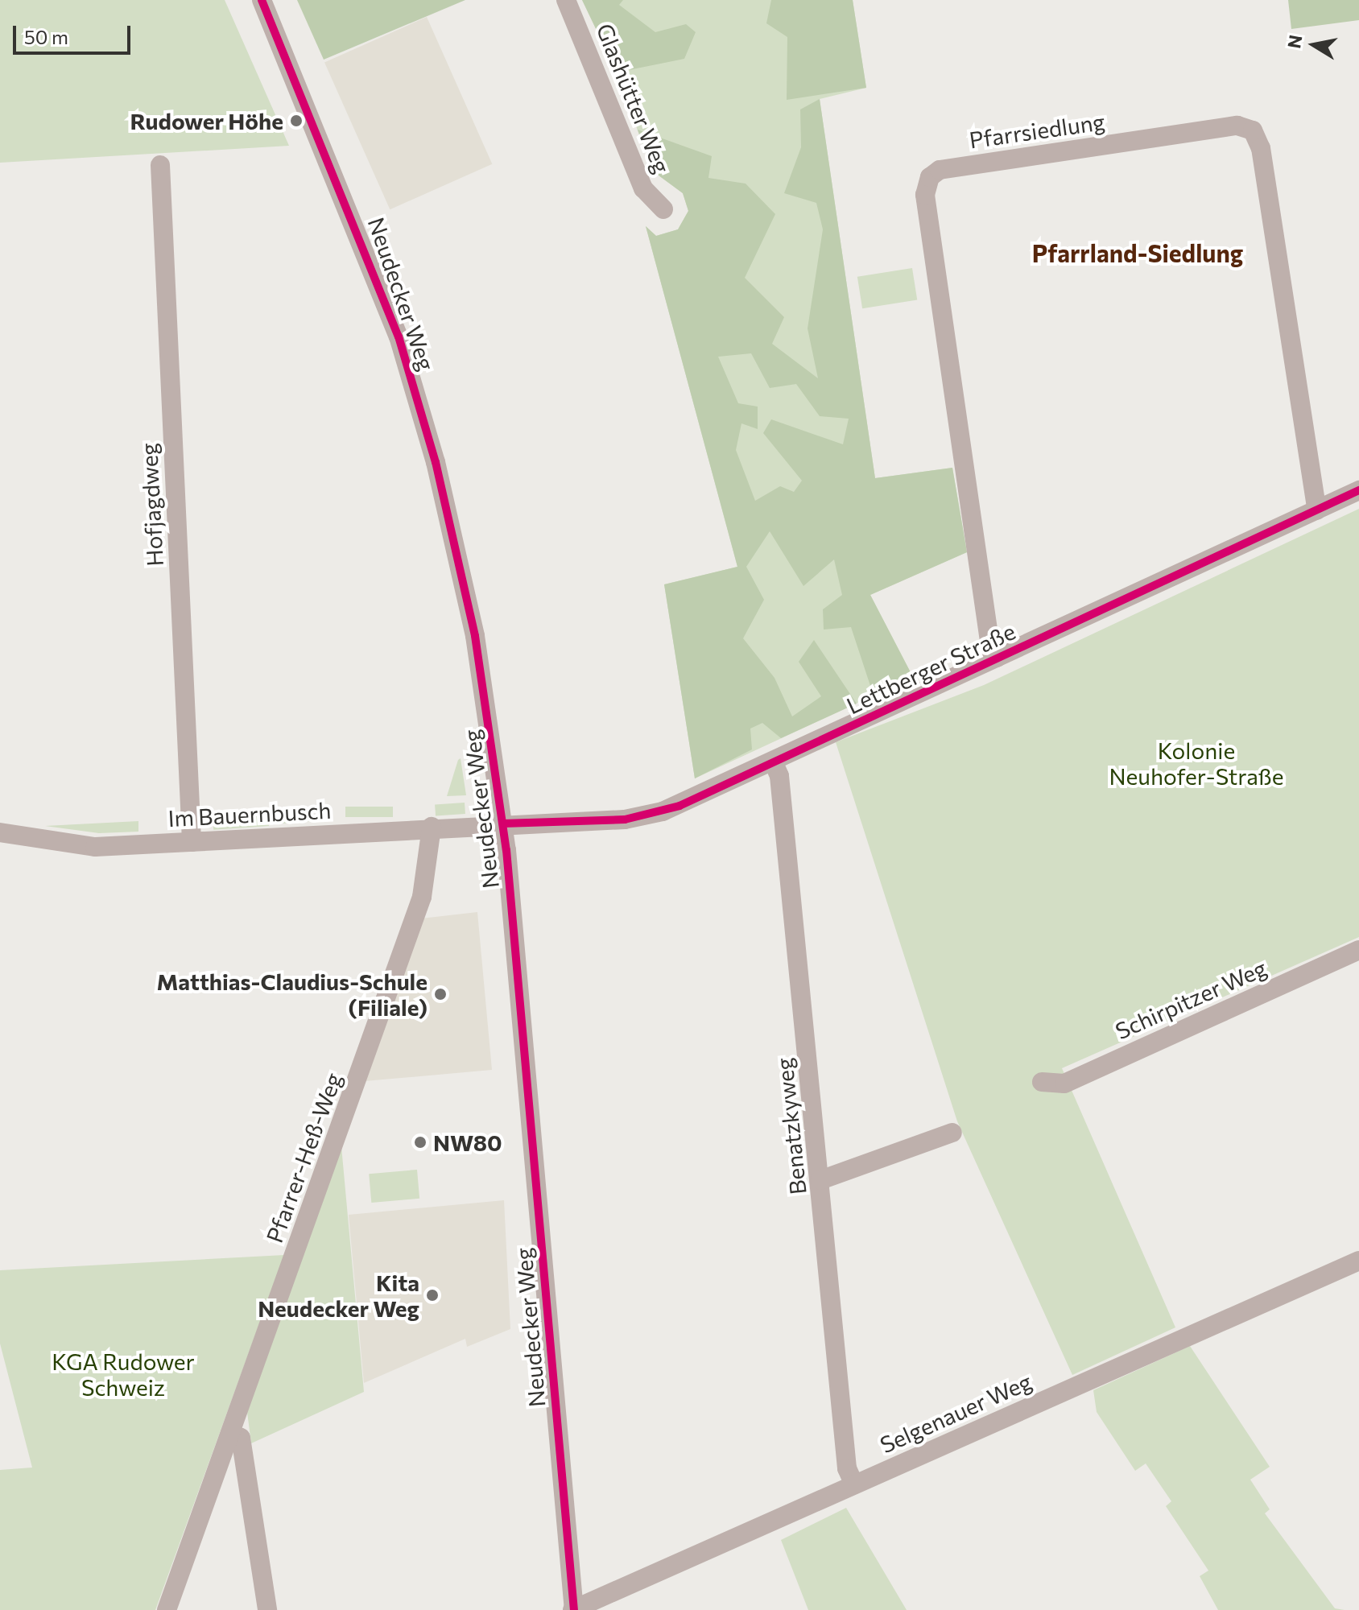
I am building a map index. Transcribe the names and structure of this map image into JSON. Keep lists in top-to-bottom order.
{
  "streets": {
    "street": [
      "Glashütter Weg",
      "Pfarrsiedlung",
      "Neudecker Weg",
      "Hofjagdweg",
      "Lettberger Straße",
      "Im Bauernbusch",
      "Schirpitzer Weg",
      "Benatzkyweg",
      "Pfarrer-Heß-Weg",
      "Selgenauer Weg"
    ]
  },
  "crossings": [
    ["Pfarrsiedlung", "Lettberger Straße"],
    ["Neudecker Weg", "Lettberger Straße"],
    ["Neudecker Weg", "Im Bauernbusch"],
    ["Neudecker Weg", "Selgenauer Weg"],
    ["Hofjagdweg", "Im Bauernbusch"],
    ["Lettberger Straße", "Im Bauernbusch"],
    ["Lettberger Straße", "Benatzkyweg"],
    ["Im Bauernbusch", "Pfarrer-Heß-Weg"],
    ["Benatzkyweg", "Selgenauer Weg"]
  ],
  "districts": ["Pfarrland-Siedlung"],
  "parks": ["Kolonie Neuhofer-Straße", "KGA Rudower Schweiz"],
  "places": [
    "Rudower Höhe",
    "Matthias-Claudius-Schule (Filiale)",
    "NW80",
    "Kita Neudecker Weg"
  ],
  "scale_bar": "50 m",
  "north": "left"
}
